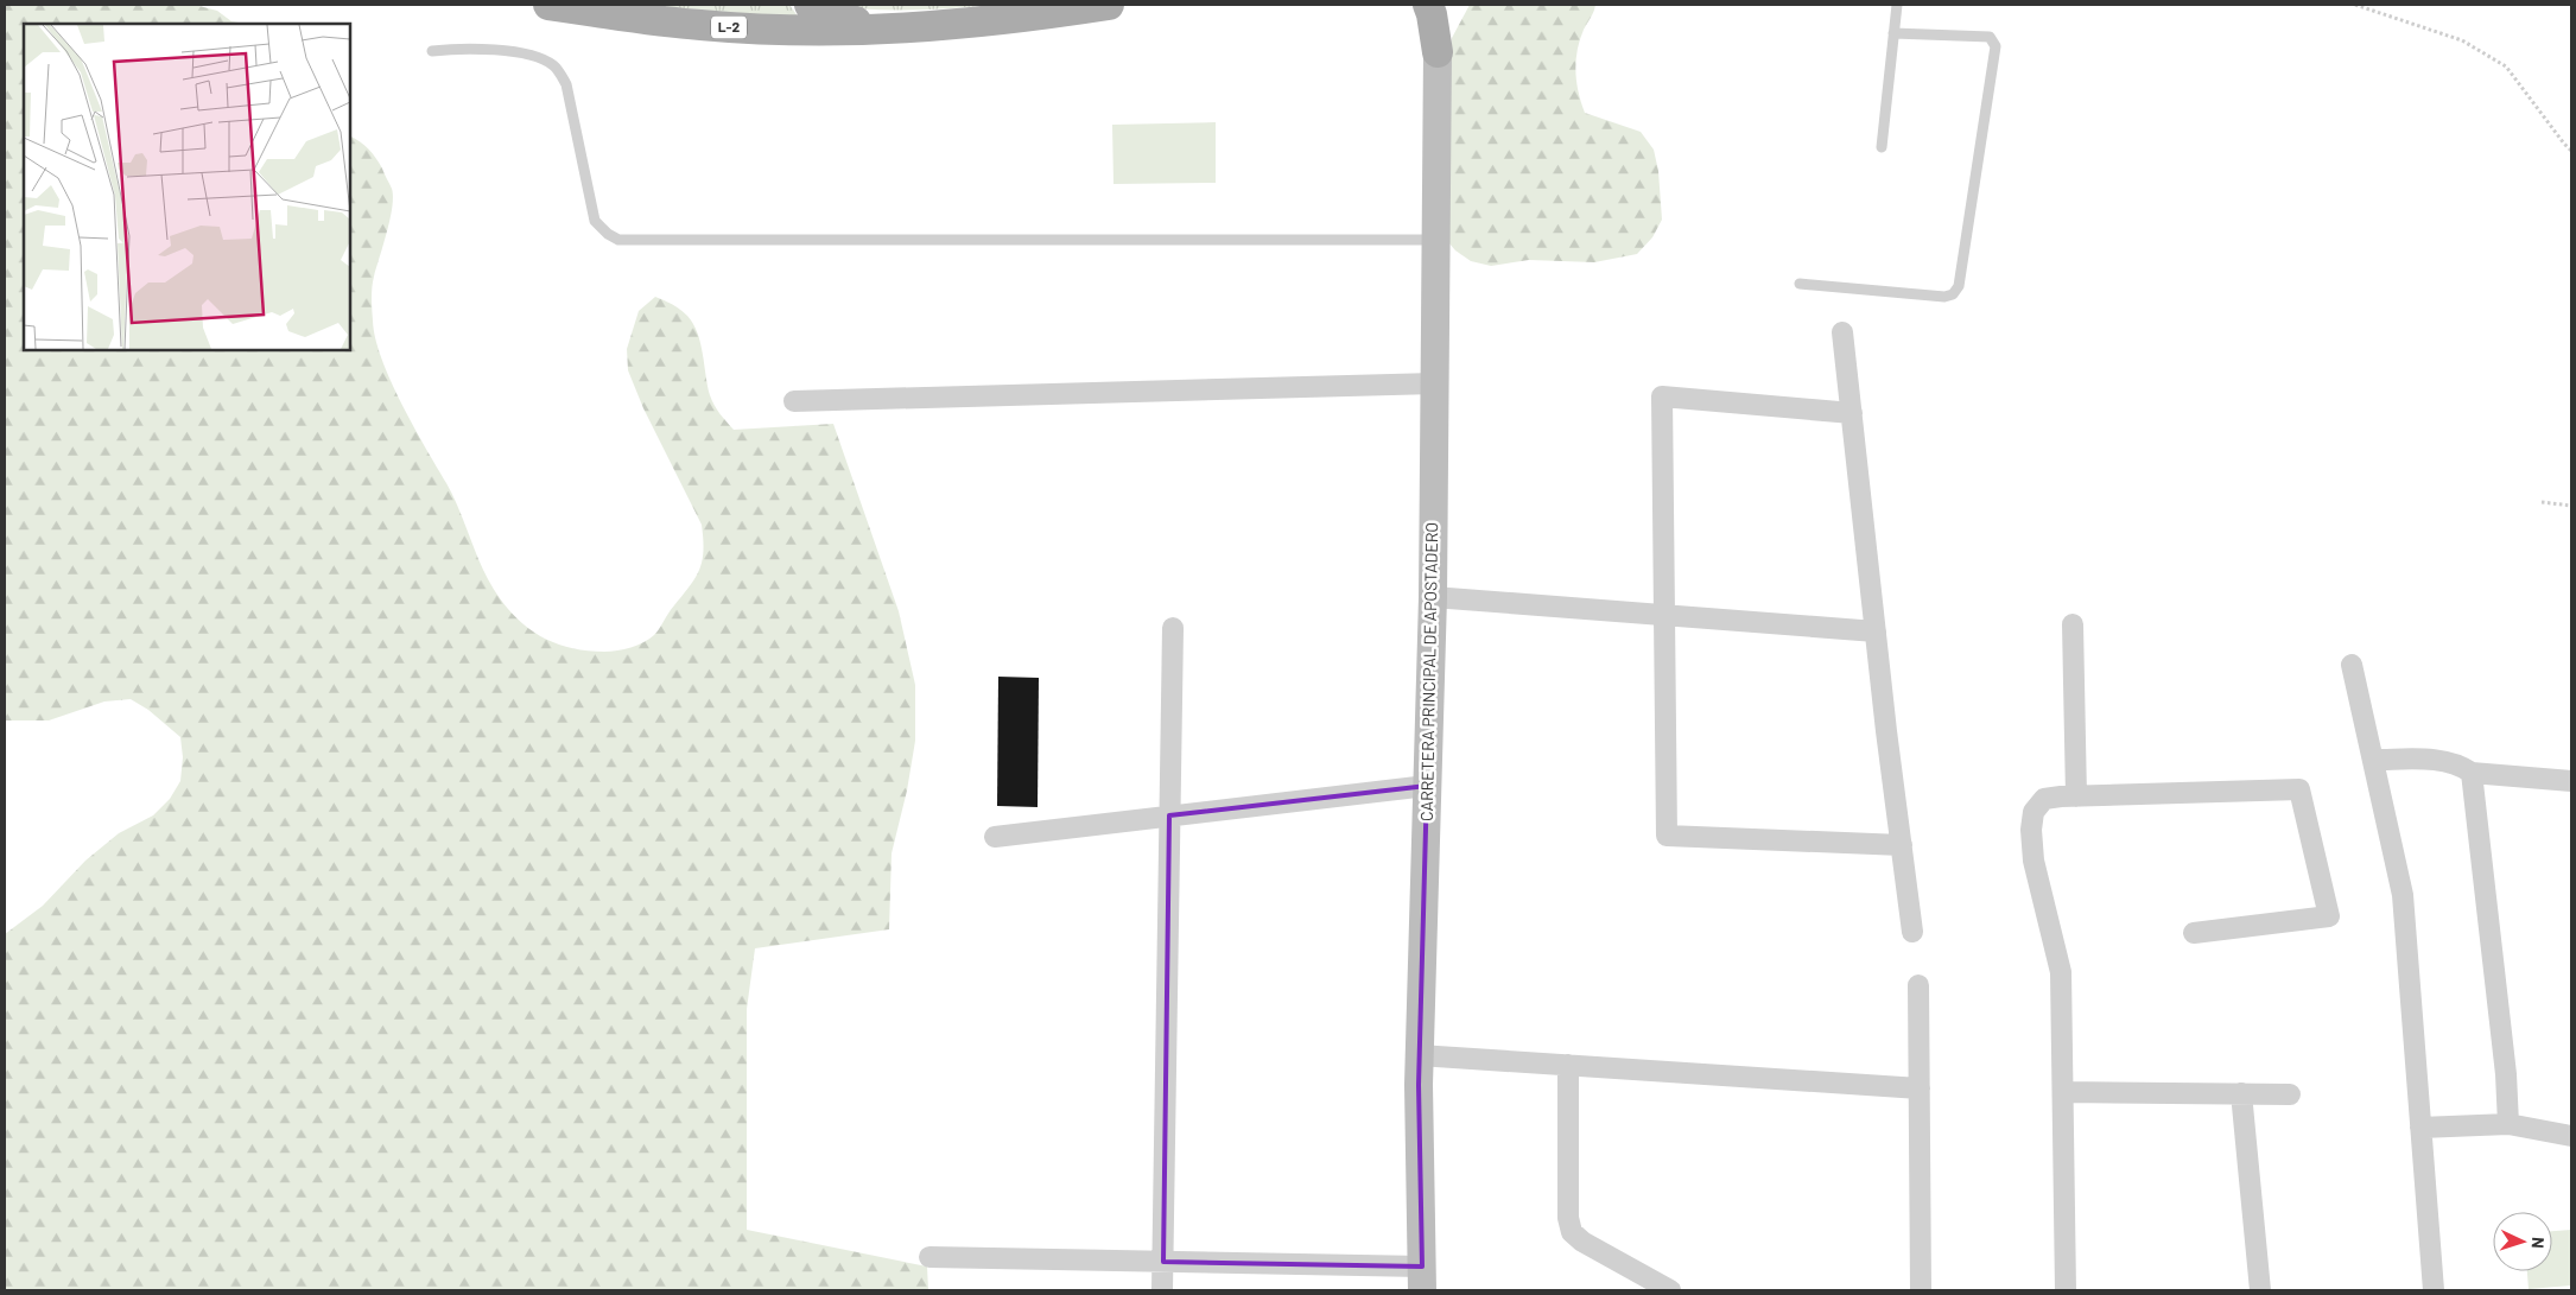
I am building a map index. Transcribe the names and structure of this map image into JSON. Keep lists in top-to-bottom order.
{
  "streets": {
    "main road": ["L-2"],
    "street": ["CARRETERA PRINCIPAL DE APOSTADERO"]
  },
  "north": "right"
}
